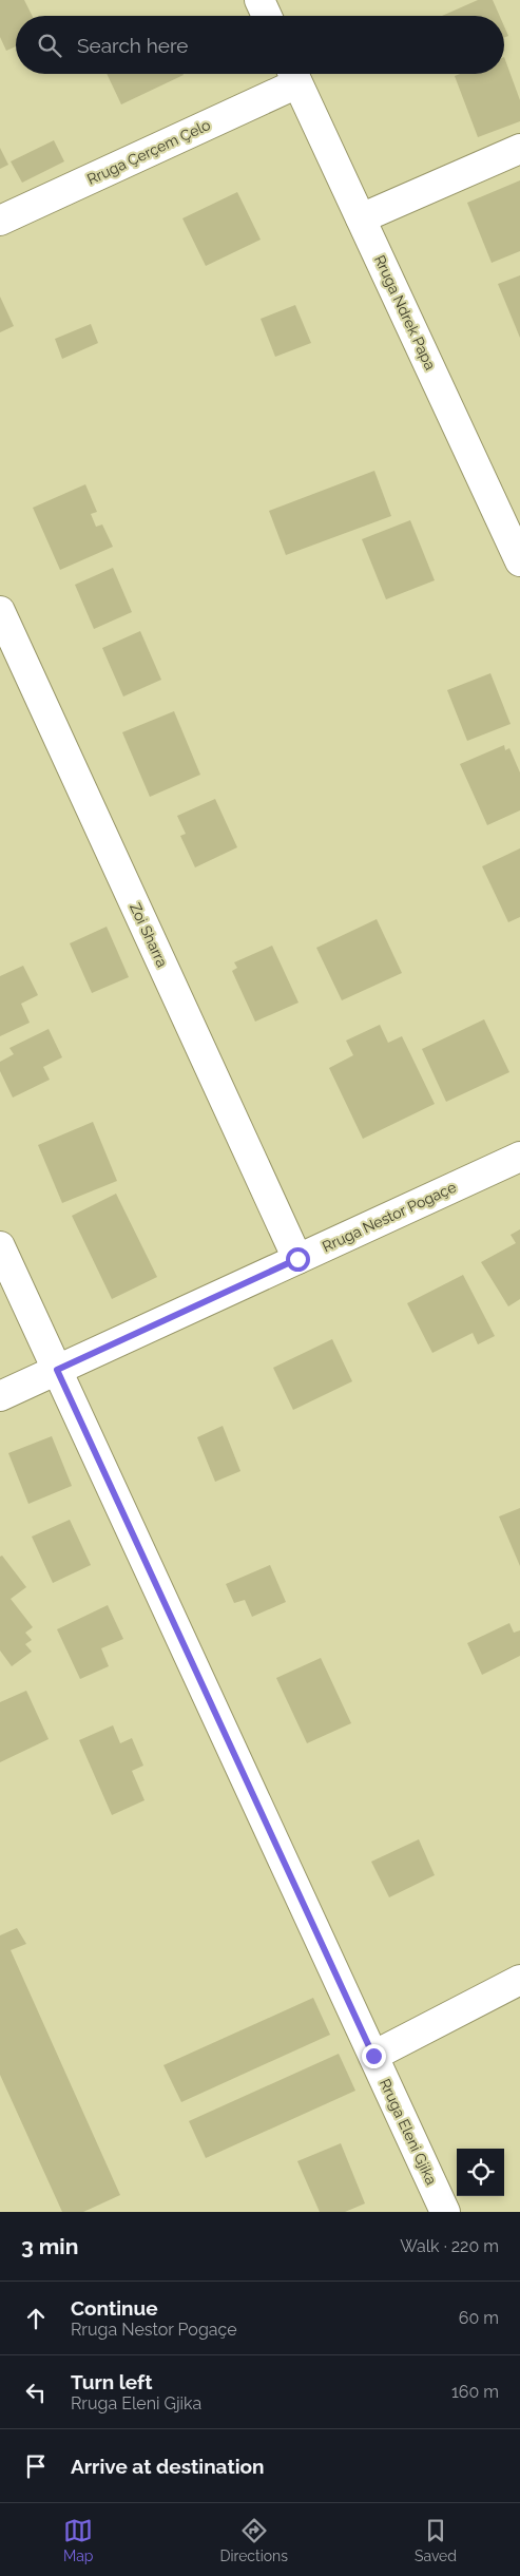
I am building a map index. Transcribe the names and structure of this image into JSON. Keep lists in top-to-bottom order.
{
  "streets": {
    "street": [
      "Rruga Çerçem Çelo",
      "Rruga Ndrek Papa",
      "Zoi Sharra",
      "Rruga Nestor Pogaçe",
      "Rruga Eleni Gjika"
    ]
  },
  "crossings": [
    ["Rruga Çerçem Çelo", "Rruga Ndrek Papa"],
    ["Zoi Sharra", "Rruga Nestor Pogaçe"],
    ["Rruga Nestor Pogaçe", "Rruga Eleni Gjika"]
  ],
  "page": {
    "search": "Search here",
    "heading": ["3 min", "Walk · 220 m"],
    "list": [
      ["Continue", "Rruga Nestor Pogaçe", "60 m"],
      ["Turn left", "Rruga Eleni Gjika", "160 m"],
      "Arrive at destination"
    ],
    "nav": ["Map", "Directions", "Saved"]
  }
}
